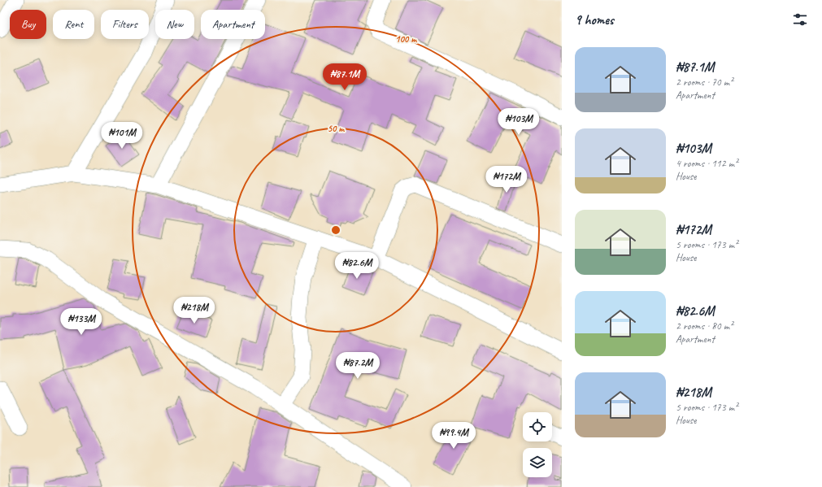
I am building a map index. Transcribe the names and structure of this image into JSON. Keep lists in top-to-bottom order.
{
  "page": {
    "heading": "9 homes",
    "chip": [
      "Buy",
      "Rent",
      "Filters",
      "New",
      "Apartment"
    ],
    "list": [
      {
        "name": "₦87.1M",
        "note": "2 rooms · 70 m² · Apartment"
      },
      {
        "name": "₦103M",
        "note": "4 rooms · 112 m² · House"
      },
      {
        "name": "₦172M",
        "note": "5 rooms · 173 m² · House"
      },
      {
        "name": "₦82.6M",
        "note": "2 rooms · 80 m² · Apartment"
      },
      {
        "name": "₦218M",
        "note": "5 rooms · 173 m² · House"
      }
    ],
    "price": [
      "₦87.1M",
      "₦103M",
      "₦101M",
      "₦172M",
      "₦82.6M",
      "₦218M",
      "₦133M",
      "₦87.2M",
      "₦99.4M"
    ]
  },
  "rings": ["100 m", "50 m"]
}
